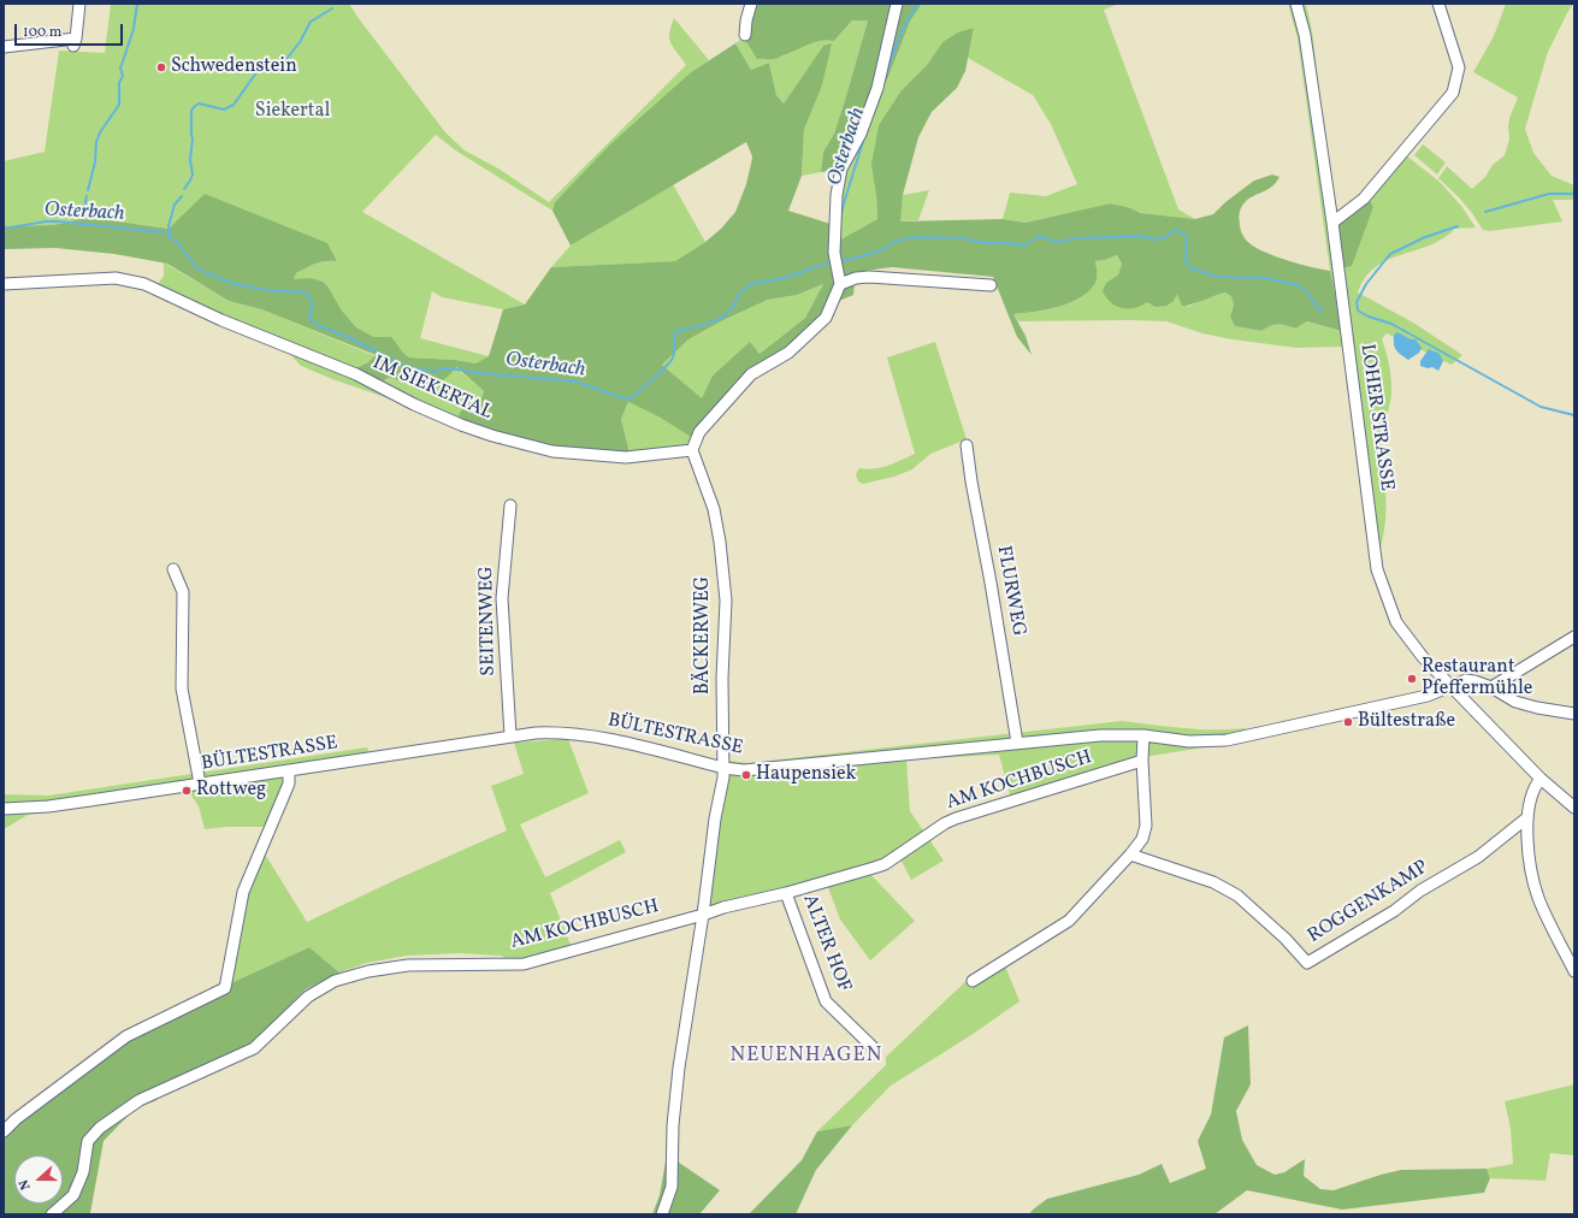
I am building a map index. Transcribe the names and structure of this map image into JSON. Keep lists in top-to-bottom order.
{
  "streets": {
    "street": [
      "IM SIEKERTAL",
      "LOHER STRASSE",
      "FLURWEG",
      "SEITENWEG",
      "BÄCKERWEG",
      "BÜLTESTRASSE",
      "AM KOCHBUSCH",
      "ROGGENKAMP",
      "ALTER HOF"
    ]
  },
  "crossings": [
    ["IM SIEKERTAL", "BÄCKERWEG"],
    ["LOHER STRASSE", "BÜLTESTRASSE"],
    ["FLURWEG", "BÜLTESTRASSE"],
    ["SEITENWEG", "BÜLTESTRASSE"],
    ["BÄCKERWEG", "BÜLTESTRASSE"],
    ["AM KOCHBUSCH", "ALTER HOF"]
  ],
  "districts": ["NEUENHAGEN"],
  "water": ["Osterbach"],
  "parks": ["Siekertal"],
  "places": [
    "Schwedenstein",
    "Restaurant Pfeffermühle",
    "Bültestraße",
    "Haupensiek",
    "Rottweg"
  ],
  "scale_bar": "100 m",
  "north": "left"
}
